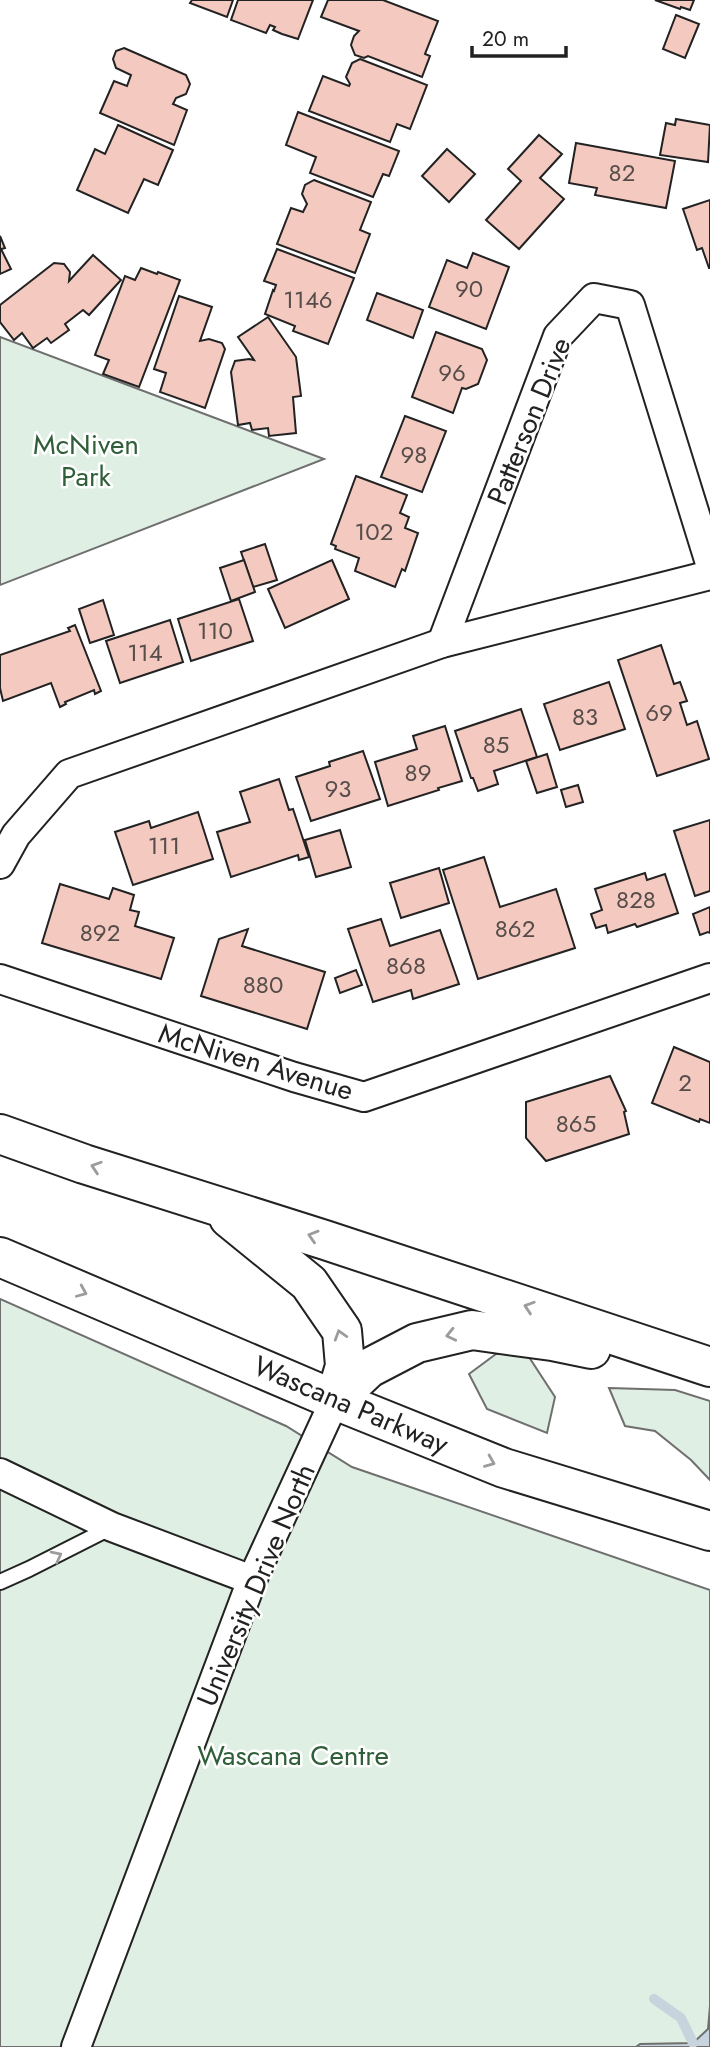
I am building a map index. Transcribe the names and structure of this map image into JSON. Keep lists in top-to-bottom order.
{
  "streets": {
    "main road": ["Wascana Parkway"],
    "street": ["Patterson Drive", "McNiven Avenue", "University Drive North"]
  },
  "crossings": [
    ["Wascana Parkway", "University Drive North"]
  ],
  "parks": ["McNiven Park", "Wascana Centre"],
  "house_numbers": [
    "82",
    "90",
    "1146",
    "96",
    "98",
    "102",
    "110",
    "114",
    "69",
    "83",
    "85",
    "89",
    "93",
    "111",
    "828",
    "862",
    "892",
    "868",
    "880",
    "2",
    "865"
  ],
  "scale_bar": "20 m"
}
